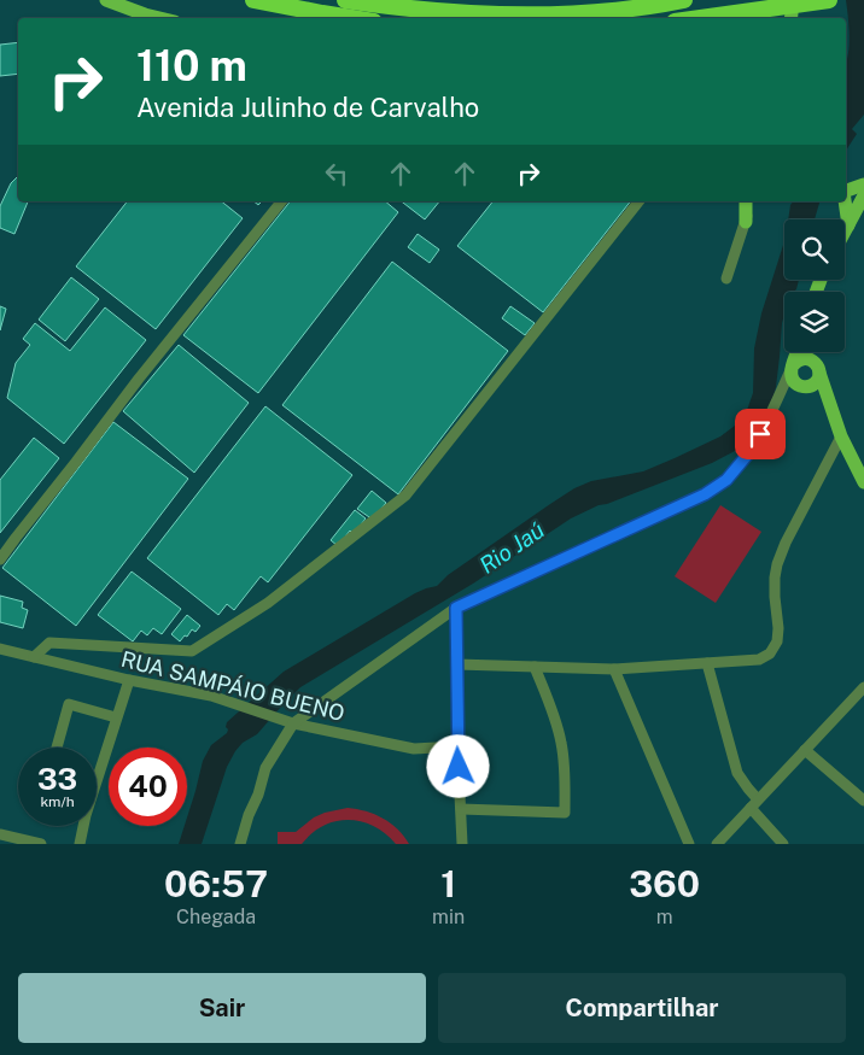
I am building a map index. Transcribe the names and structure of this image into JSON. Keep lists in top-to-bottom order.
{
  "streets": {
    "street": ["RUA SAMPÁIO BUENO"]
  },
  "water": ["Rio Jaú"],
  "page": {
    "turn": ["110 m", "Avenida Julinho de Carvalho"],
    "speed": "33 km/h",
    "limit": "40",
    "eta": [
      "06:57",
      "Chegada",
      "1",
      "min",
      "360",
      "m"
    ],
    "buttons": ["Sair", "Compartilhar"]
  }
}
